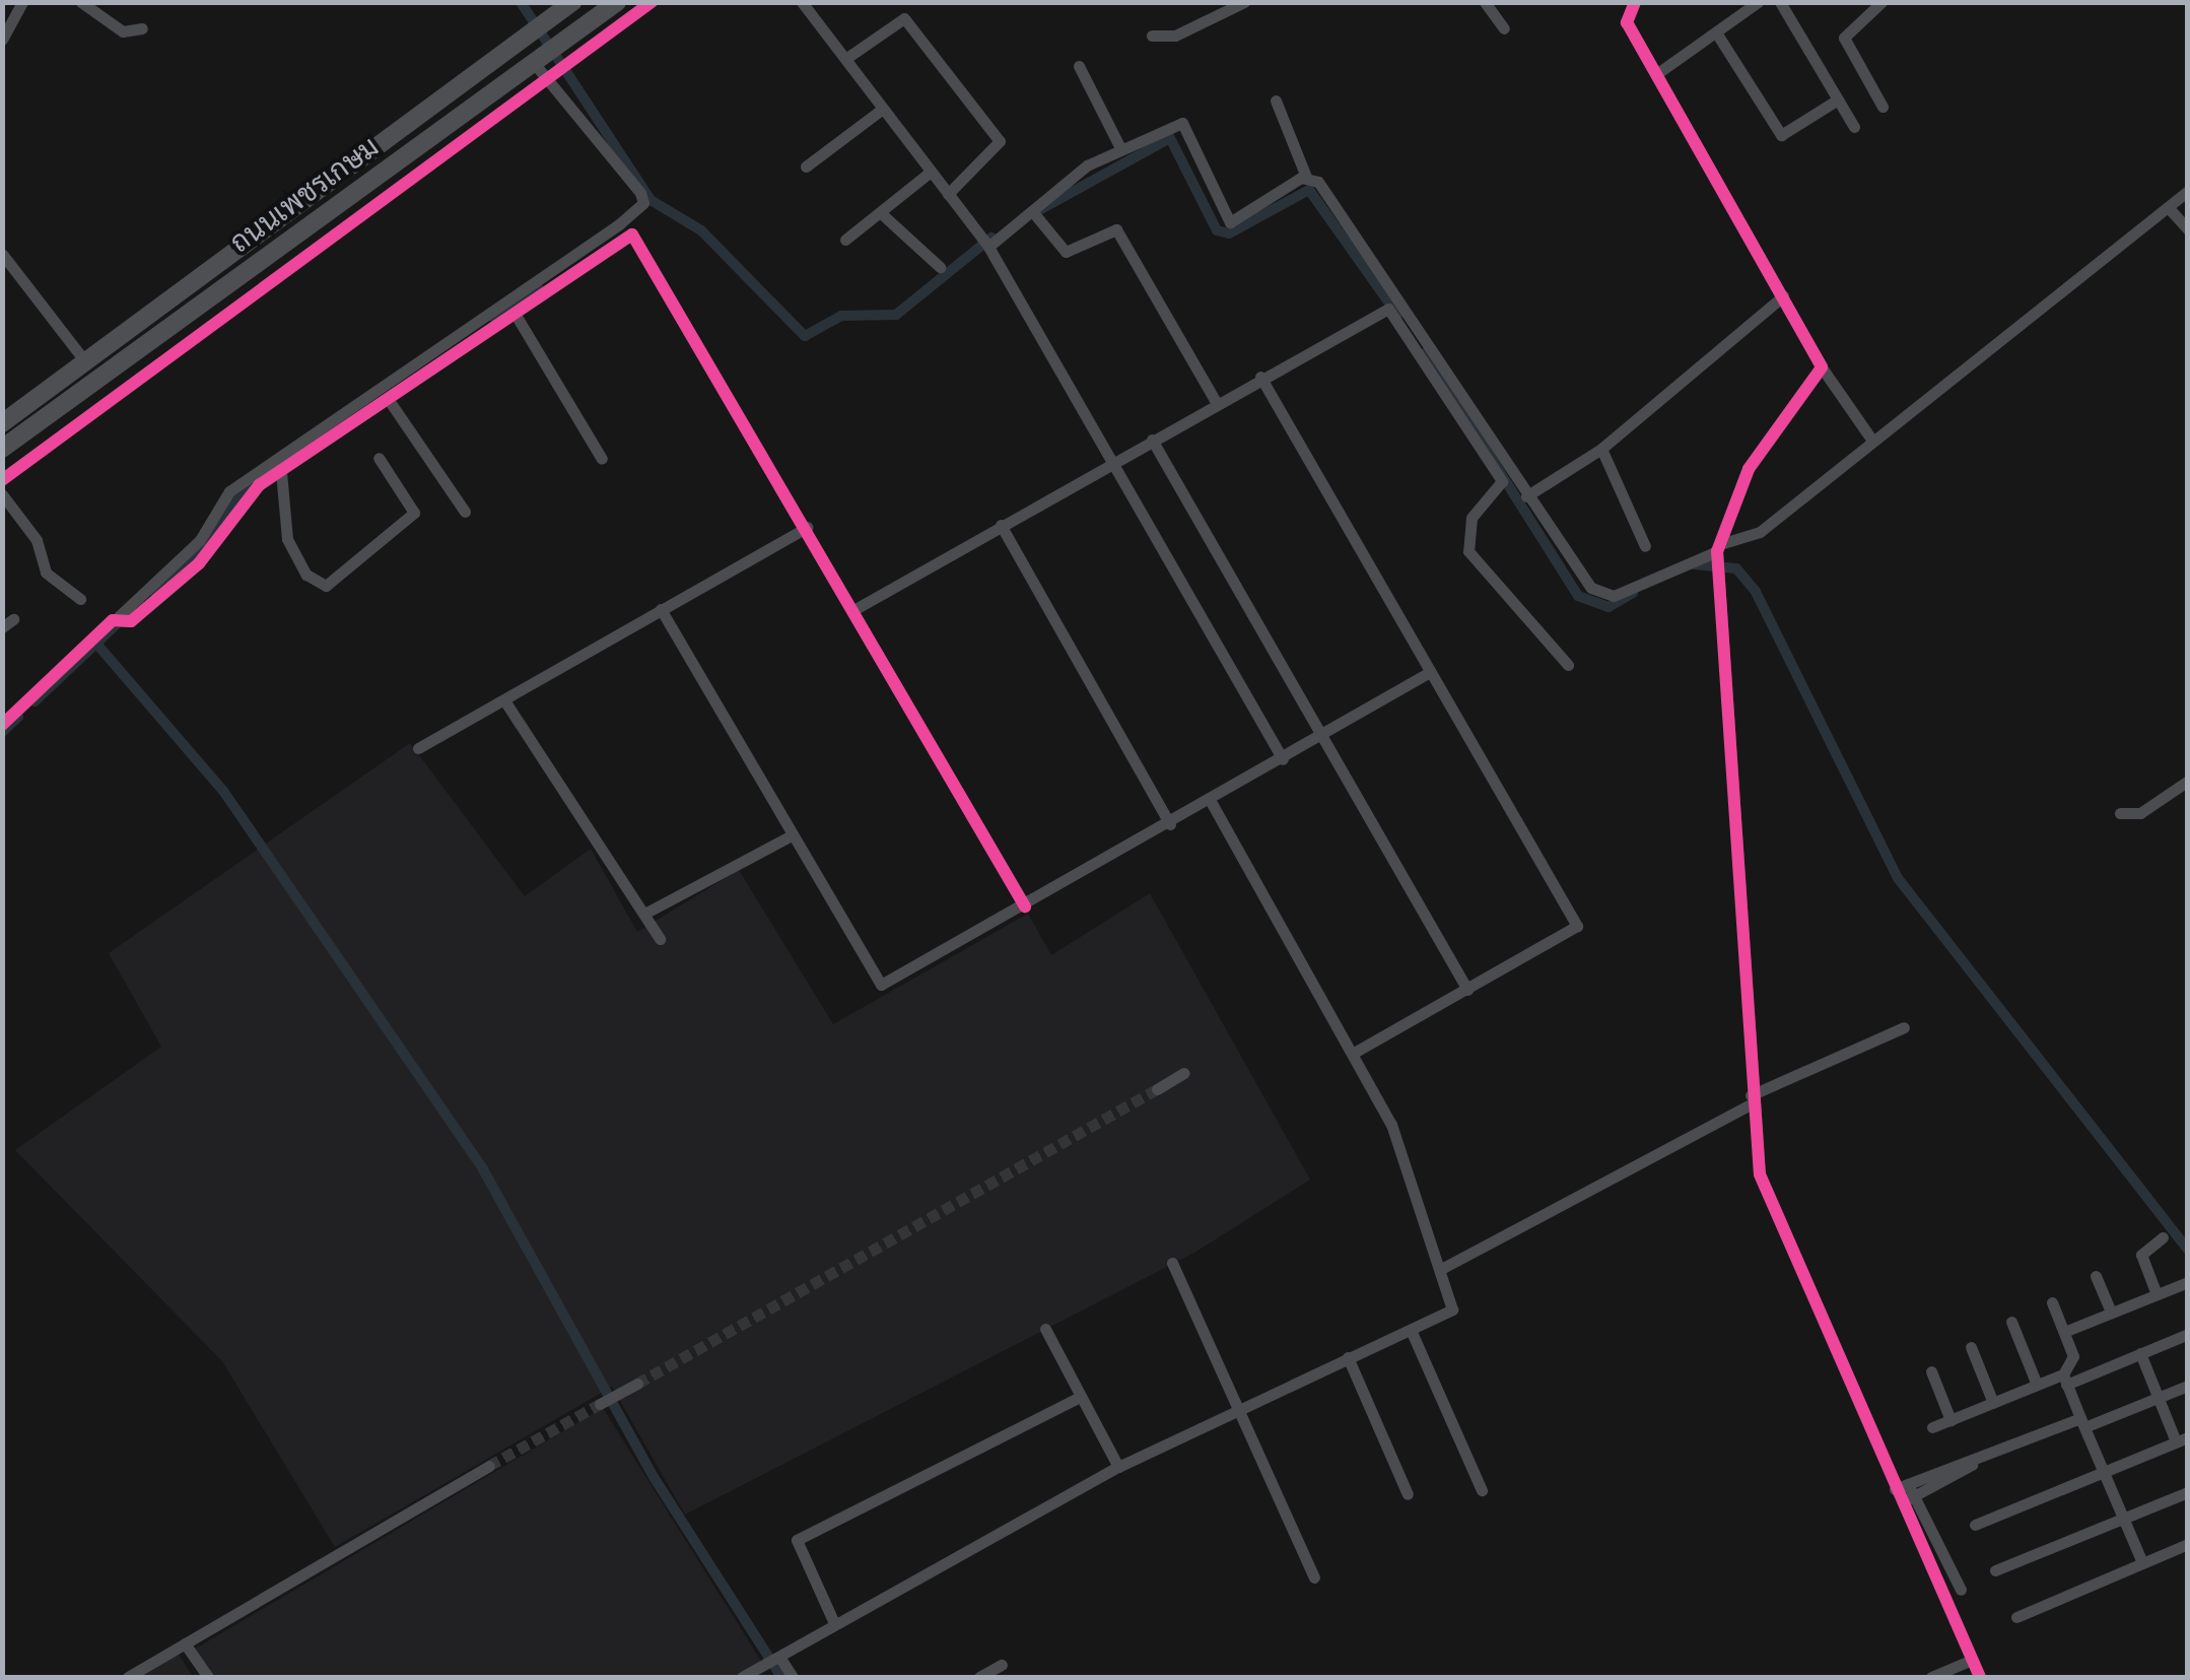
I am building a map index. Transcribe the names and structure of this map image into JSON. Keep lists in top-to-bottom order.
{
  "streets": {
    "main road": ["ถนนเพชรเกษม"]
  }
}
